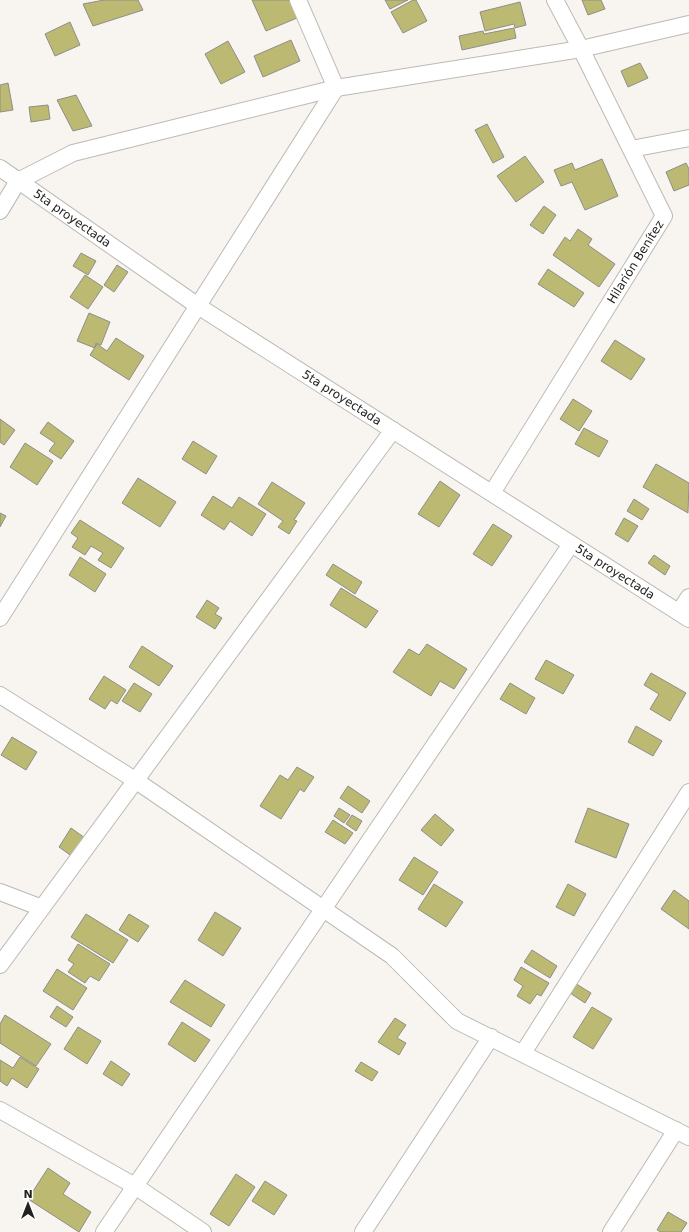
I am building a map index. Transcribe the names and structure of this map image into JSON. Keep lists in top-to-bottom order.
{
  "streets": {
    "street": ["5ta proyectada", "Hilarión Benítez"]
  },
  "crossings": [
    ["5ta proyectada", "Hilarión Benítez"]
  ],
  "north": "top"
}
